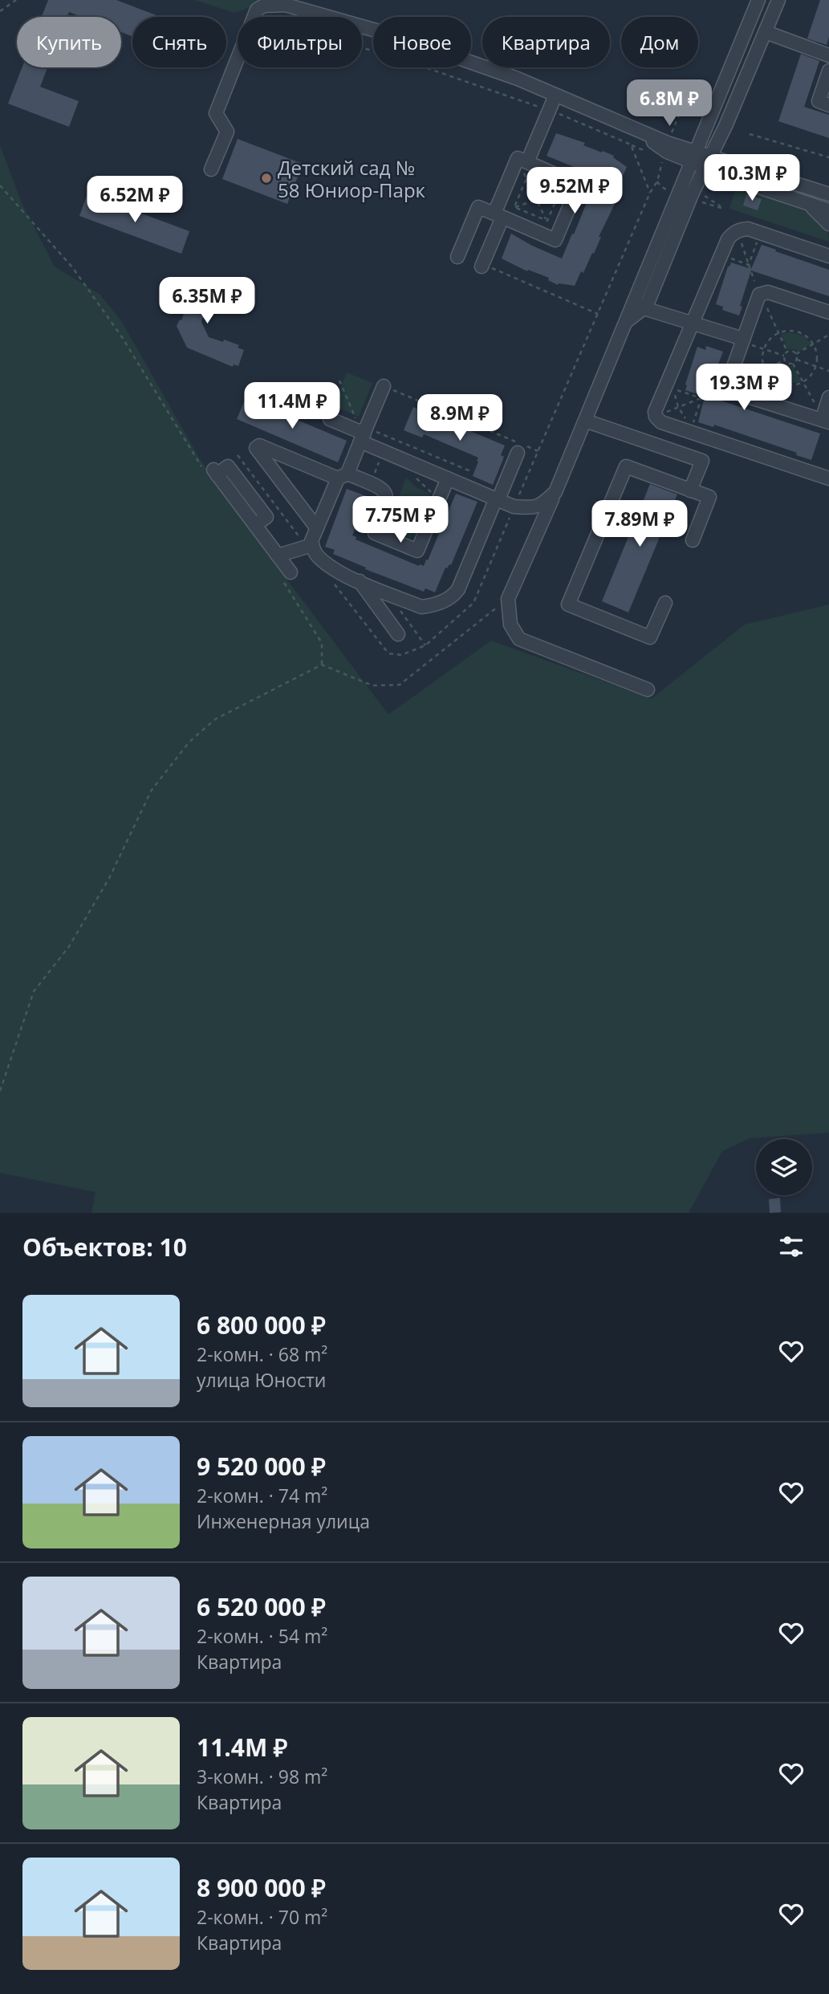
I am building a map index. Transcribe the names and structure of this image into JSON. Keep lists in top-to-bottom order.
{
  "places": ["Детский сад № 58 Юниор-Парк"],
  "page": {
    "chip": [
      "Купить",
      "Снять",
      "Фильтры",
      "Новое",
      "Квартира",
      "Дом"
    ],
    "price": [
      "6.8M ₽",
      "10.3M ₽",
      "9.52M ₽",
      "6.52M ₽",
      "6.35M ₽",
      "19.3M ₽",
      "11.4M ₽",
      "8.9M ₽",
      "7.75M ₽",
      "7.89M ₽"
    ],
    "heading": "Объектов: 10",
    "list": [
      {
        "name": "6 800 000 ₽",
        "note": "2-комн. · 68 m² · улица Юности"
      },
      {
        "name": "9 520 000 ₽",
        "note": "2-комн. · 74 m² · Инженерная улица"
      },
      {
        "name": "6 520 000 ₽",
        "note": "2-комн. · 54 m² · Квартира"
      },
      {
        "name": "11.4M ₽",
        "note": "3-комн. · 98 m² · Квартира"
      },
      {
        "name": "8 900 000 ₽",
        "note": "2-комн. · 70 m² · Квартира"
      }
    ]
  }
}
